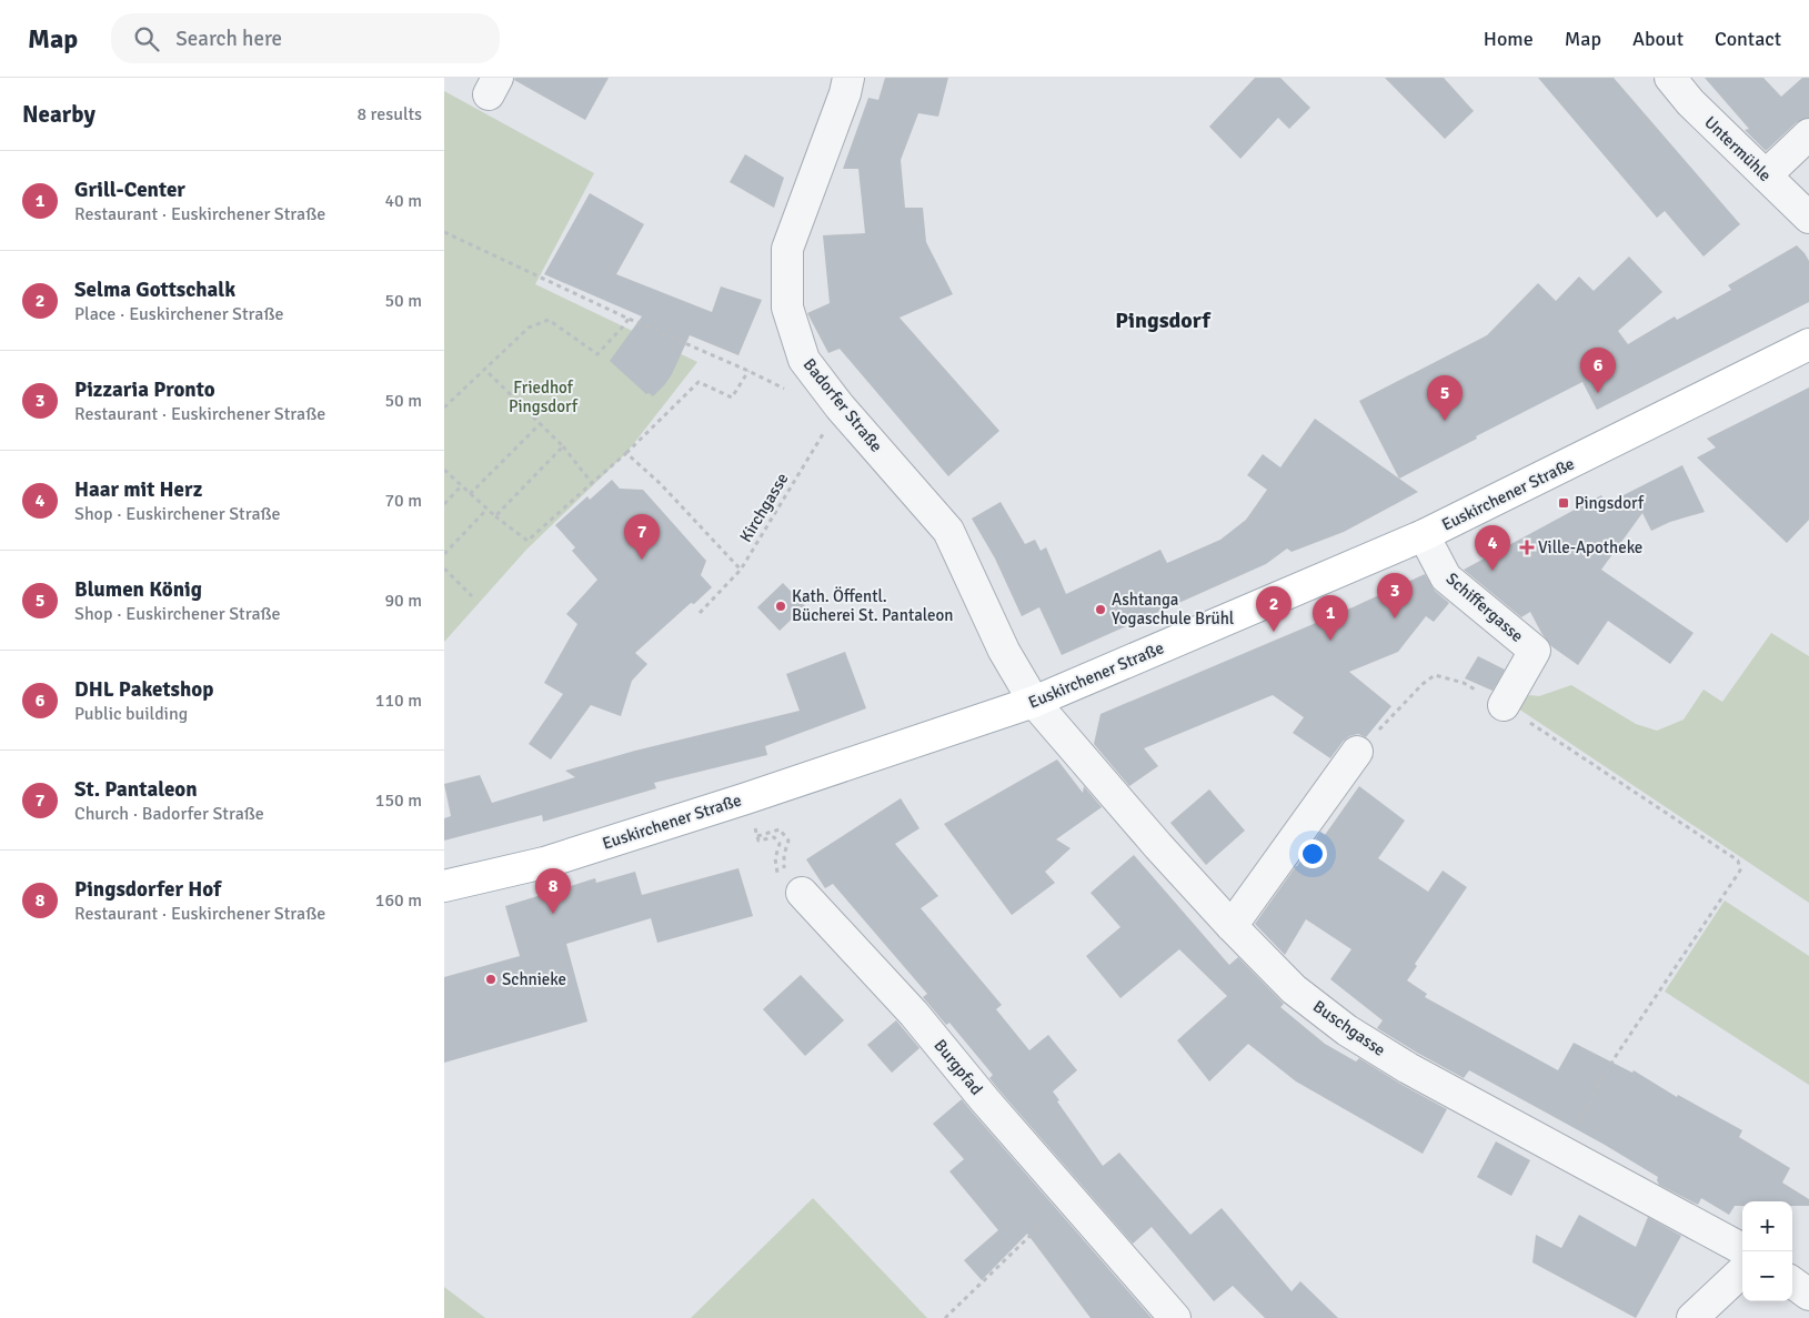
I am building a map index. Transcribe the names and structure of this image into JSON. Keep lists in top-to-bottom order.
{
  "streets": {
    "main road": ["Euskirchener Straße"],
    "street": [
      "Untermühle",
      "Badorfer Straße",
      "Schiffergasse",
      "Buschgasse",
      "Burgpfad"
    ],
    "path": ["Kirchgasse"]
  },
  "crossings": [
    ["Badorfer Straße", "Euskirchener Straße"],
    ["Badorfer Straße", "Kirchgasse"],
    ["Badorfer Straße", "Buschgasse"],
    ["Euskirchener Straße", "Schiffergasse"],
    ["Euskirchener Straße", "Buschgasse"]
  ],
  "districts": ["Pingsdorf"],
  "parks": ["Friedhof Pingsdorf"],
  "places": {
    "transit": ["Pingsdorf"],
    "health": ["Ville-Apotheke"],
    "other": ["Kath. Öffentl. Bücherei St. Pantaleon", "Ashtanga Yogaschule Brühl", "Schnieke"]
  },
  "page": {
    "header": "Map",
    "search": "Search here",
    "nav": [
      "Home",
      "Map",
      "About",
      "Contact"
    ],
    "heading": ["Nearby", "8 results"],
    "list": [
      {
        "mark": "1",
        "name": "Grill-Center",
        "note": "Restaurant · Euskirchener Straße",
        "value": "40 m"
      },
      {
        "mark": "2",
        "name": "Selma Gottschalk",
        "note": "Place · Euskirchener Straße",
        "value": "50 m"
      },
      {
        "mark": "3",
        "name": "Pizzaria Pronto",
        "note": "Restaurant · Euskirchener Straße",
        "value": "50 m"
      },
      {
        "mark": "4",
        "name": "Haar mit Herz",
        "note": "Shop · Euskirchener Straße",
        "value": "70 m"
      },
      {
        "mark": "5",
        "name": "Blumen König",
        "note": "Shop · Euskirchener Straße",
        "value": "90 m"
      },
      {
        "mark": "6",
        "name": "DHL Paketshop",
        "note": "Public building",
        "value": "110 m"
      },
      {
        "mark": "7",
        "name": "St. Pantaleon",
        "note": "Church · Badorfer Straße",
        "value": "150 m"
      },
      {
        "mark": "8",
        "name": "Pingsdorfer Hof",
        "note": "Restaurant · Euskirchener Straße",
        "value": "160 m"
      }
    ],
    "pins": [
      "6",
      "5",
      "7",
      "4",
      "3",
      "2",
      "1",
      "8"
    ],
    "map_buttons": ["+", "−"]
  }
}
